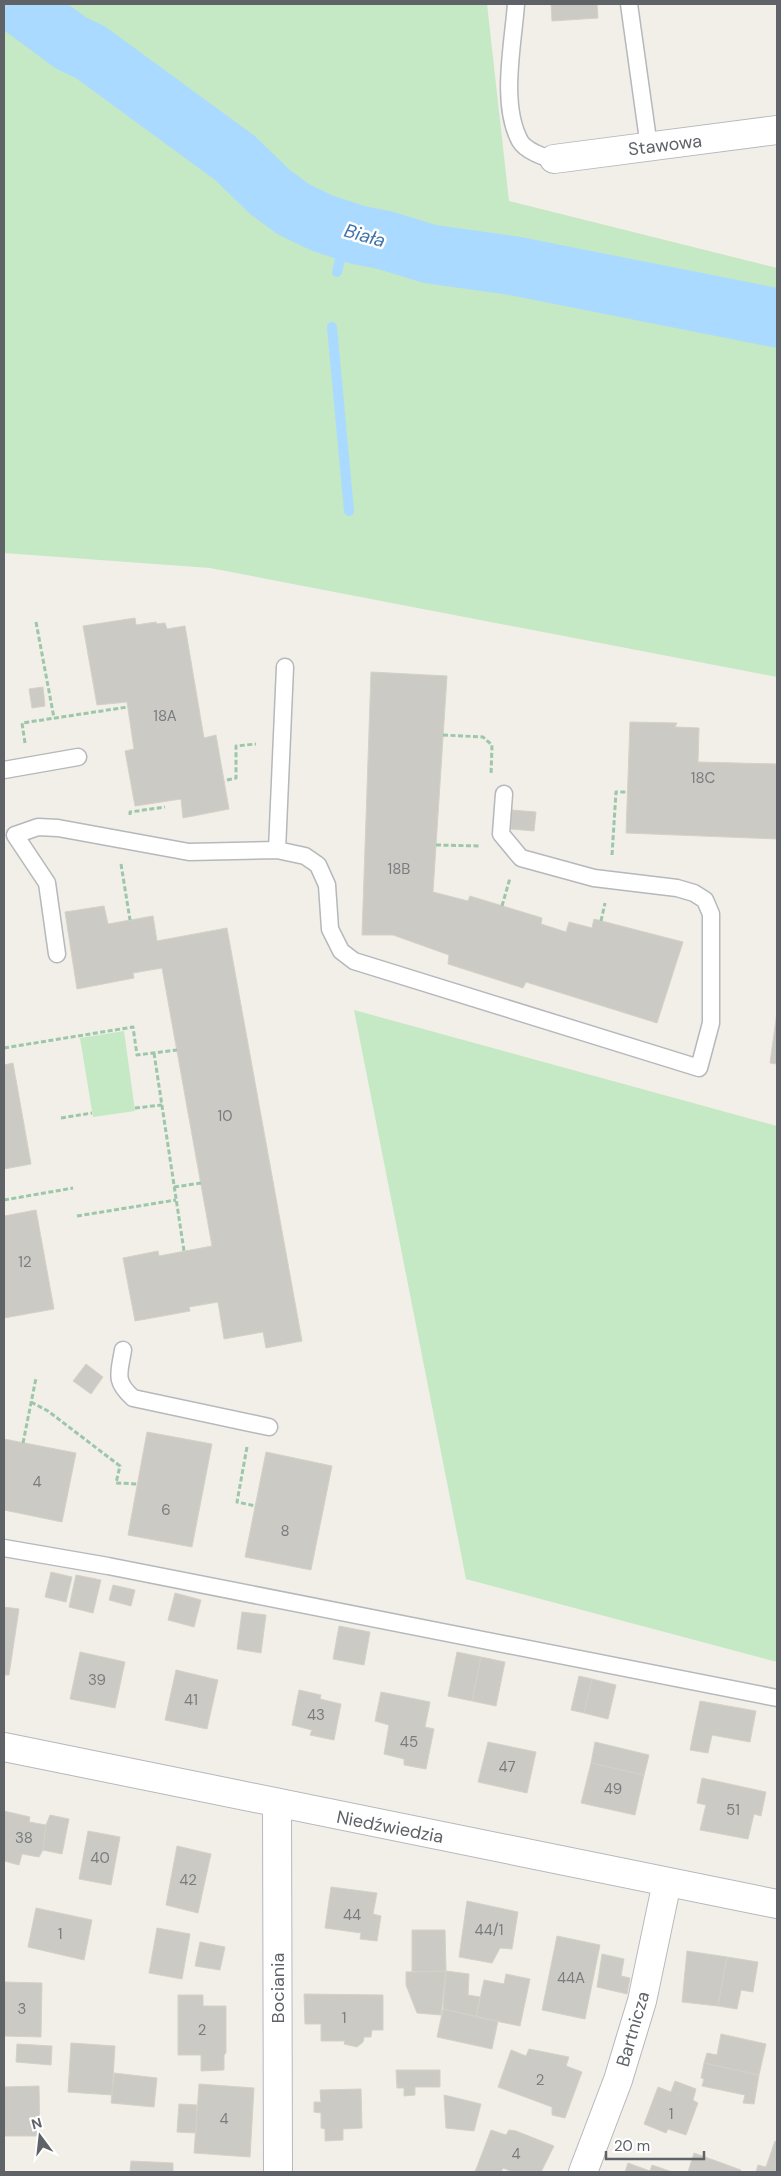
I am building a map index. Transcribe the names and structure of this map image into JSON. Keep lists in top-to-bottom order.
{
  "streets": {
    "street": [
      "Stawowa",
      "Niedźwiedzia",
      "Bociania",
      "Bartnicza"
    ]
  },
  "crossings": [
    ["Niedźwiedzia", "Bociania"],
    ["Niedźwiedzia", "Bartnicza"]
  ],
  "water": ["Biała"],
  "house_numbers": [
    "18A",
    "18C",
    "18B",
    "10",
    "12",
    "4",
    "6",
    "8",
    "39",
    "41",
    "43",
    "45",
    "47",
    "49",
    "51",
    "38",
    "40",
    "42",
    "44",
    "44/1",
    "1",
    "44A",
    "3",
    "1",
    "2",
    "2",
    "1",
    "4",
    "4"
  ],
  "scale_bar": "20 m",
  "north": "top"
}
